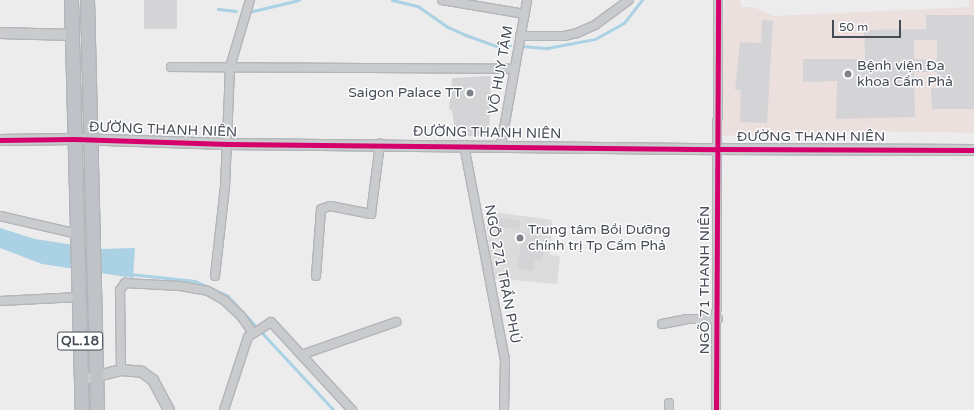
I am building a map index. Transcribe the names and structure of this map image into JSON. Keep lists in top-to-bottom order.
{
  "streets": {
    "highway": ["QL.18"],
    "street": [
      "VÕ HUY TÂM",
      "ĐƯỜNG THANH NIÊN",
      "NGÕ 271 TRẦN PHÚ",
      "NGÕ 71 THANH NIÊN"
    ]
  },
  "crossings": [
    ["VÕ HUY TÂM", "ĐƯỜNG THANH NIÊN"],
    ["ĐƯỜNG THANH NIÊN", "NGÕ 271 TRẦN PHÚ"],
    ["ĐƯỜNG THANH NIÊN", "NGÕ 71 THANH NIÊN"],
    ["ĐƯỜNG THANH NIÊN", "QL.18"]
  ],
  "places": ["Bệnh viện Đa khoa Cẩm Phả", "Saigon Palace TT", "Trung tâm Bồi Dưỡng chính trị Tp Cẩm Phả"],
  "scale_bar": "50 m"
}
